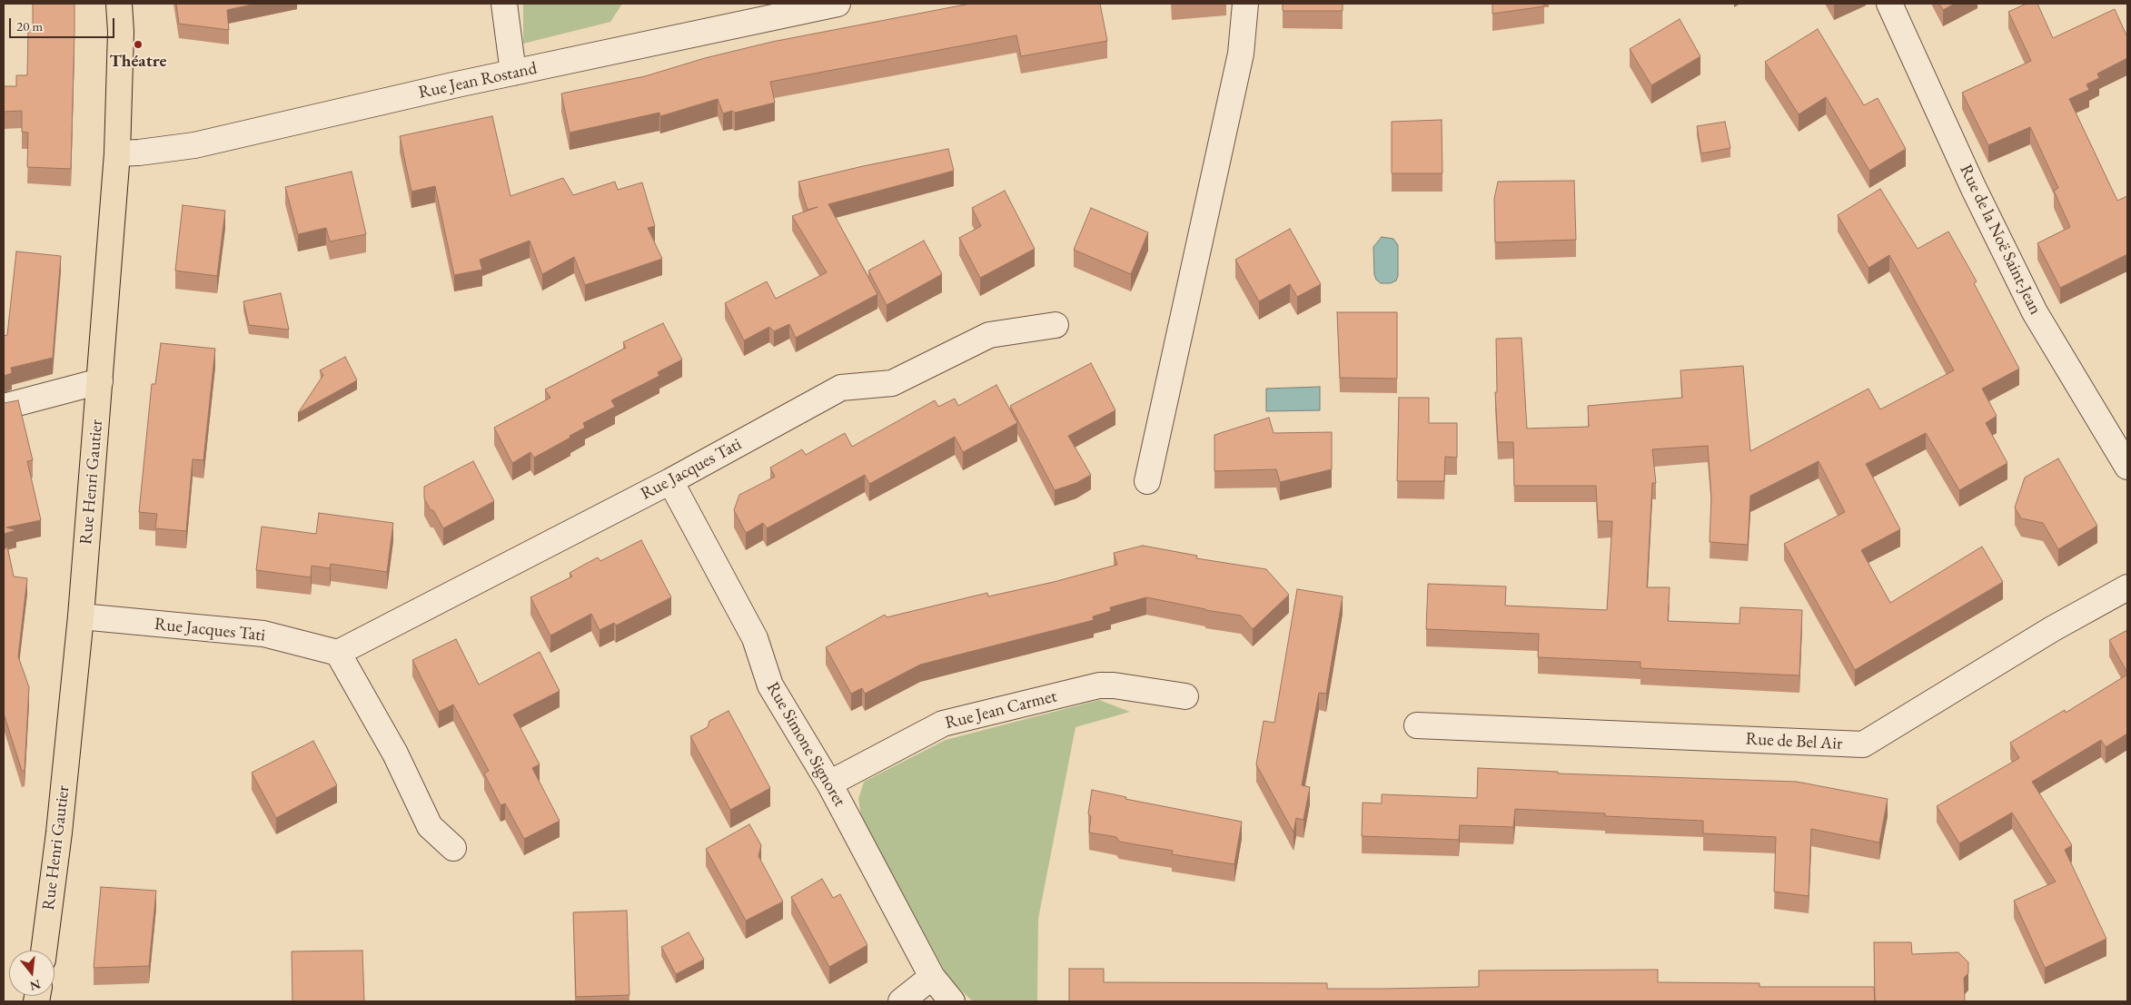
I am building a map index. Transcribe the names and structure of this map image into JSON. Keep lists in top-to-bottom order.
{
  "streets": {
    "main road": ["Rue Henri Gautier"],
    "street": [
      "Rue Jean Rostand",
      "Rue de la Noë Saint-Jean",
      "Rue Jacques Tati",
      "Rue Jean Carmet",
      "Rue de Bel Air",
      "Rue Simone Signoret"
    ]
  },
  "crossings": [
    ["Rue Jean Rostand", "Rue Henri Gautier"],
    ["Rue Jacques Tati", "Rue Henri Gautier"],
    ["Rue Jacques Tati", "Rue Simone Signoret"],
    ["Rue Jean Carmet", "Rue Simone Signoret"]
  ],
  "places": ["Théatre"],
  "scale_bar": "20 m",
  "north": "bottom"
}
